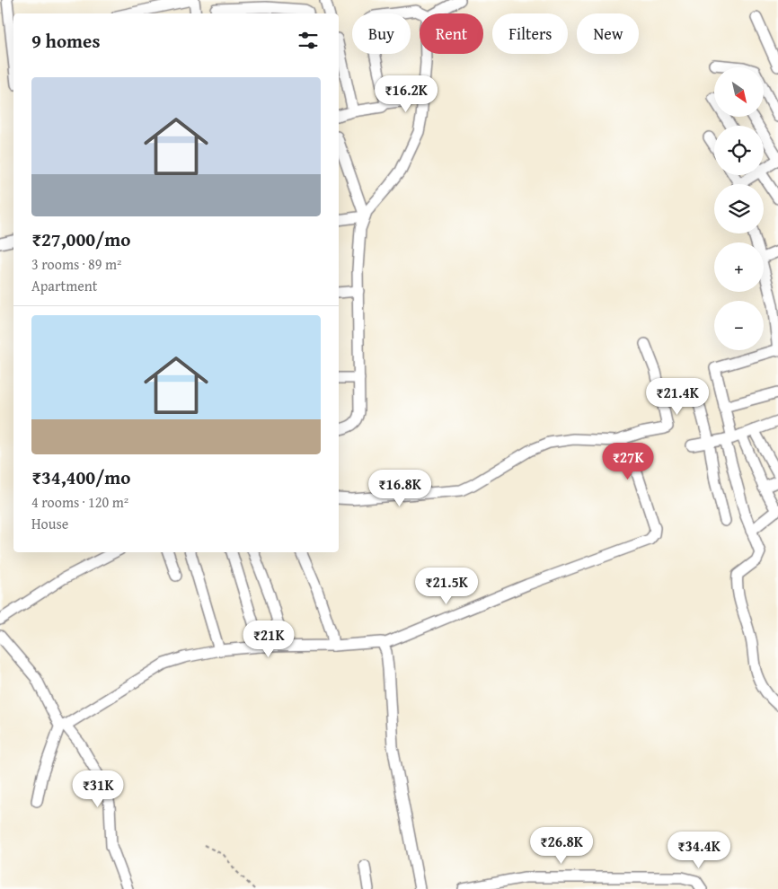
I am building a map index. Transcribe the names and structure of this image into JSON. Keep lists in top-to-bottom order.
{
  "north": "bottom right",
  "page": {
    "chip": [
      "Buy",
      "Rent",
      "Filters",
      "New"
    ],
    "heading": "9 homes",
    "map_buttons": ["+", "−"],
    "list": [
      {
        "name": "₹27,000/mo",
        "note": "3 rooms · 89 m² · Apartment"
      },
      {
        "name": "₹34,400/mo",
        "note": "4 rooms · 120 m² · House"
      }
    ],
    "price": [
      "₹16.2K",
      "₹21.4K",
      "₹27K",
      "₹16.8K",
      "₹21.5K",
      "₹21K",
      "₹31K",
      "₹26.8K",
      "₹34.4K"
    ]
  }
}
